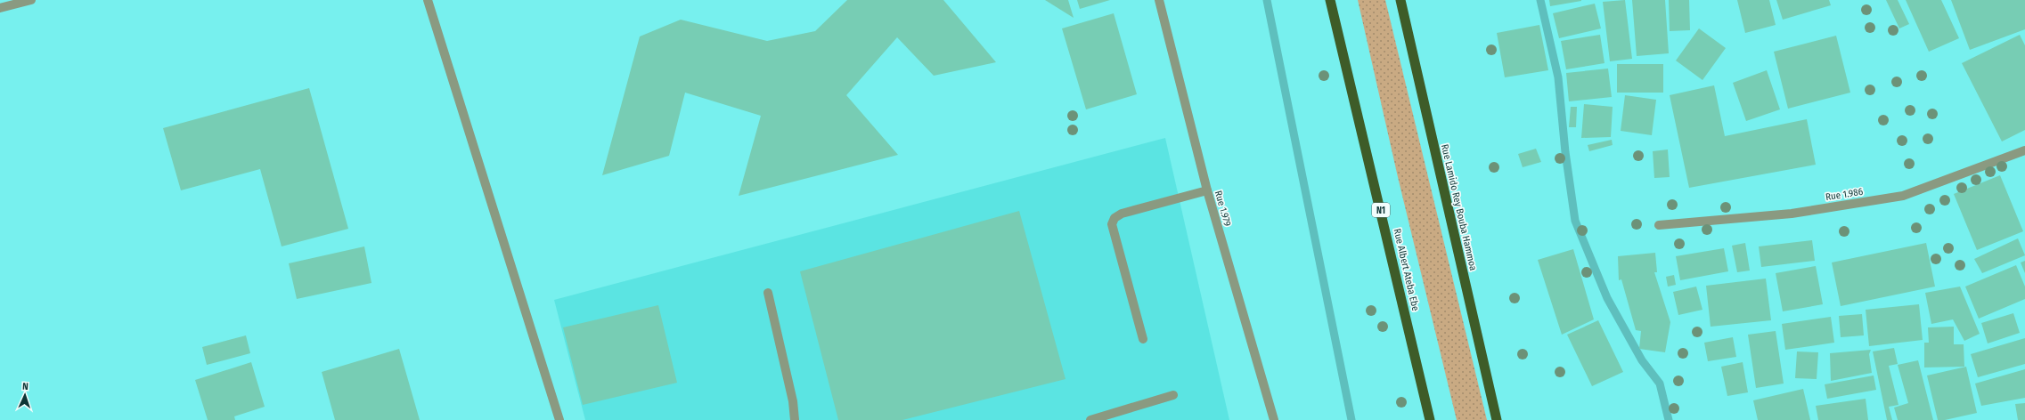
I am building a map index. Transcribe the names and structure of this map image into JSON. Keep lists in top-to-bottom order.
{
  "streets": {
    "highway": ["Rue Lamido Rey Bouba Hammoa", "N1", "Rue Albert Ateba Ebe"],
    "street": ["Rue 1.986", "Rue 1.979"]
  },
  "north": "top"
}
